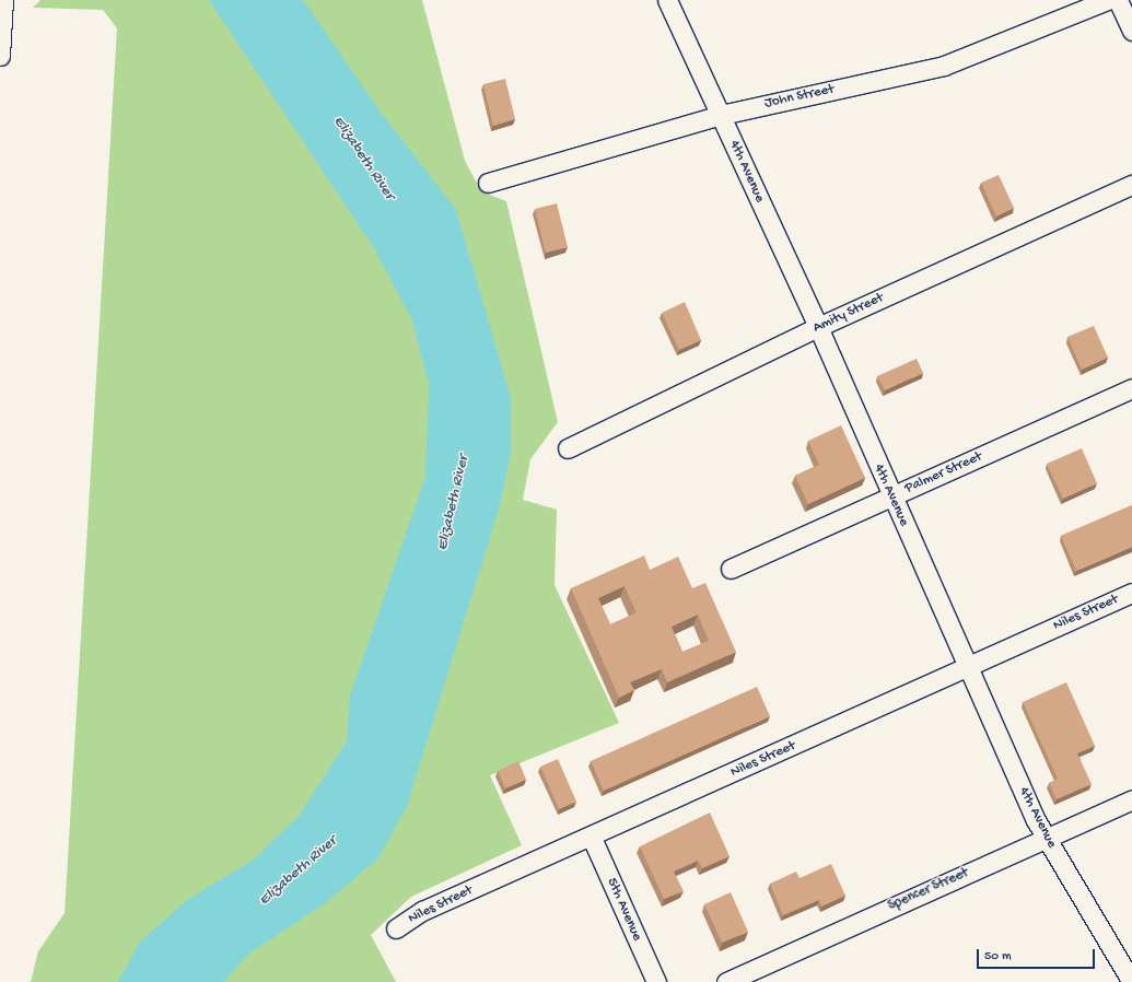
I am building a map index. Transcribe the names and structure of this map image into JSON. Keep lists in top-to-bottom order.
{
  "streets": {
    "street": [
      "John Street",
      "4th Avenue",
      "Amity Street",
      "Palmer Street",
      "Niles Street",
      "Spencer Street",
      "5th Avenue"
    ]
  },
  "crossings": [
    ["John Street", "4th Avenue"],
    ["4th Avenue", "Amity Street"],
    ["4th Avenue", "Palmer Street"],
    ["4th Avenue", "Niles Street"],
    ["4th Avenue", "Spencer Street"],
    ["Niles Street", "5th Avenue"]
  ],
  "water": ["Elizabeth River"],
  "scale_bar": "50 m"
}
